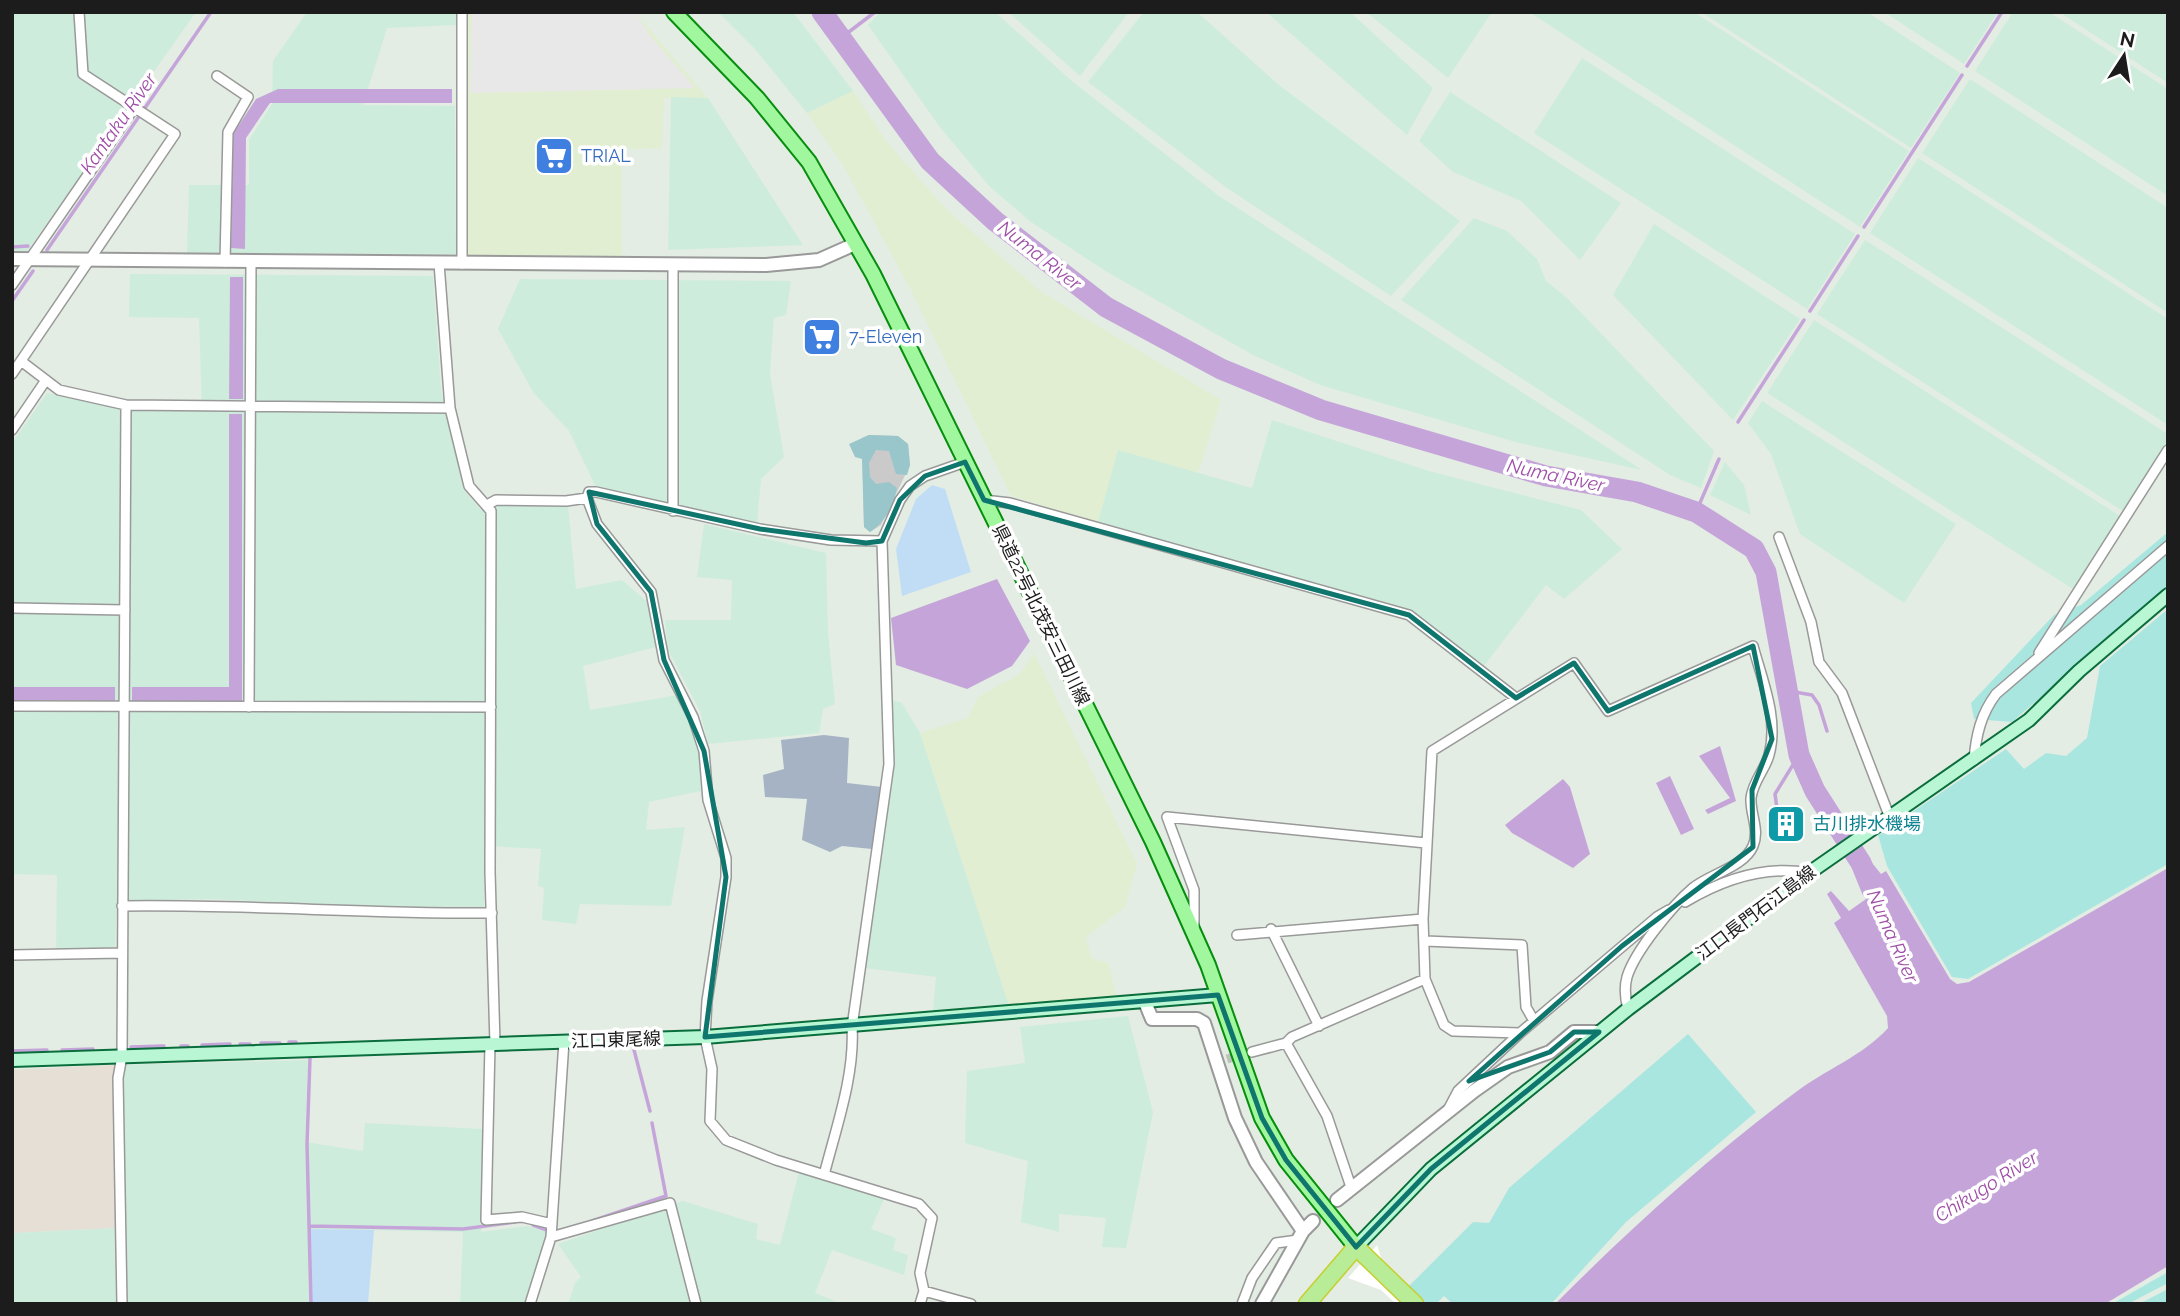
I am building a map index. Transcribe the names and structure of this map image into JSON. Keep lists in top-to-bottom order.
{
  "streets": {
    "main road": ["県道22号北茂安三田川線", "江口長門石江島線", "江口東尾線"]
  },
  "crossings": [
    ["県道22号北茂安三田川線", "江口長門石江島線"],
    ["県道22号北茂安三田川線", "江口東尾線"]
  ],
  "water": ["Kantaku River", "Numa River", "Chikugo River"],
  "places": {
    "supermarket": ["TRIAL", "7-Eleven"],
    "building": ["古川排水機場"]
  },
  "north": "top"
}
